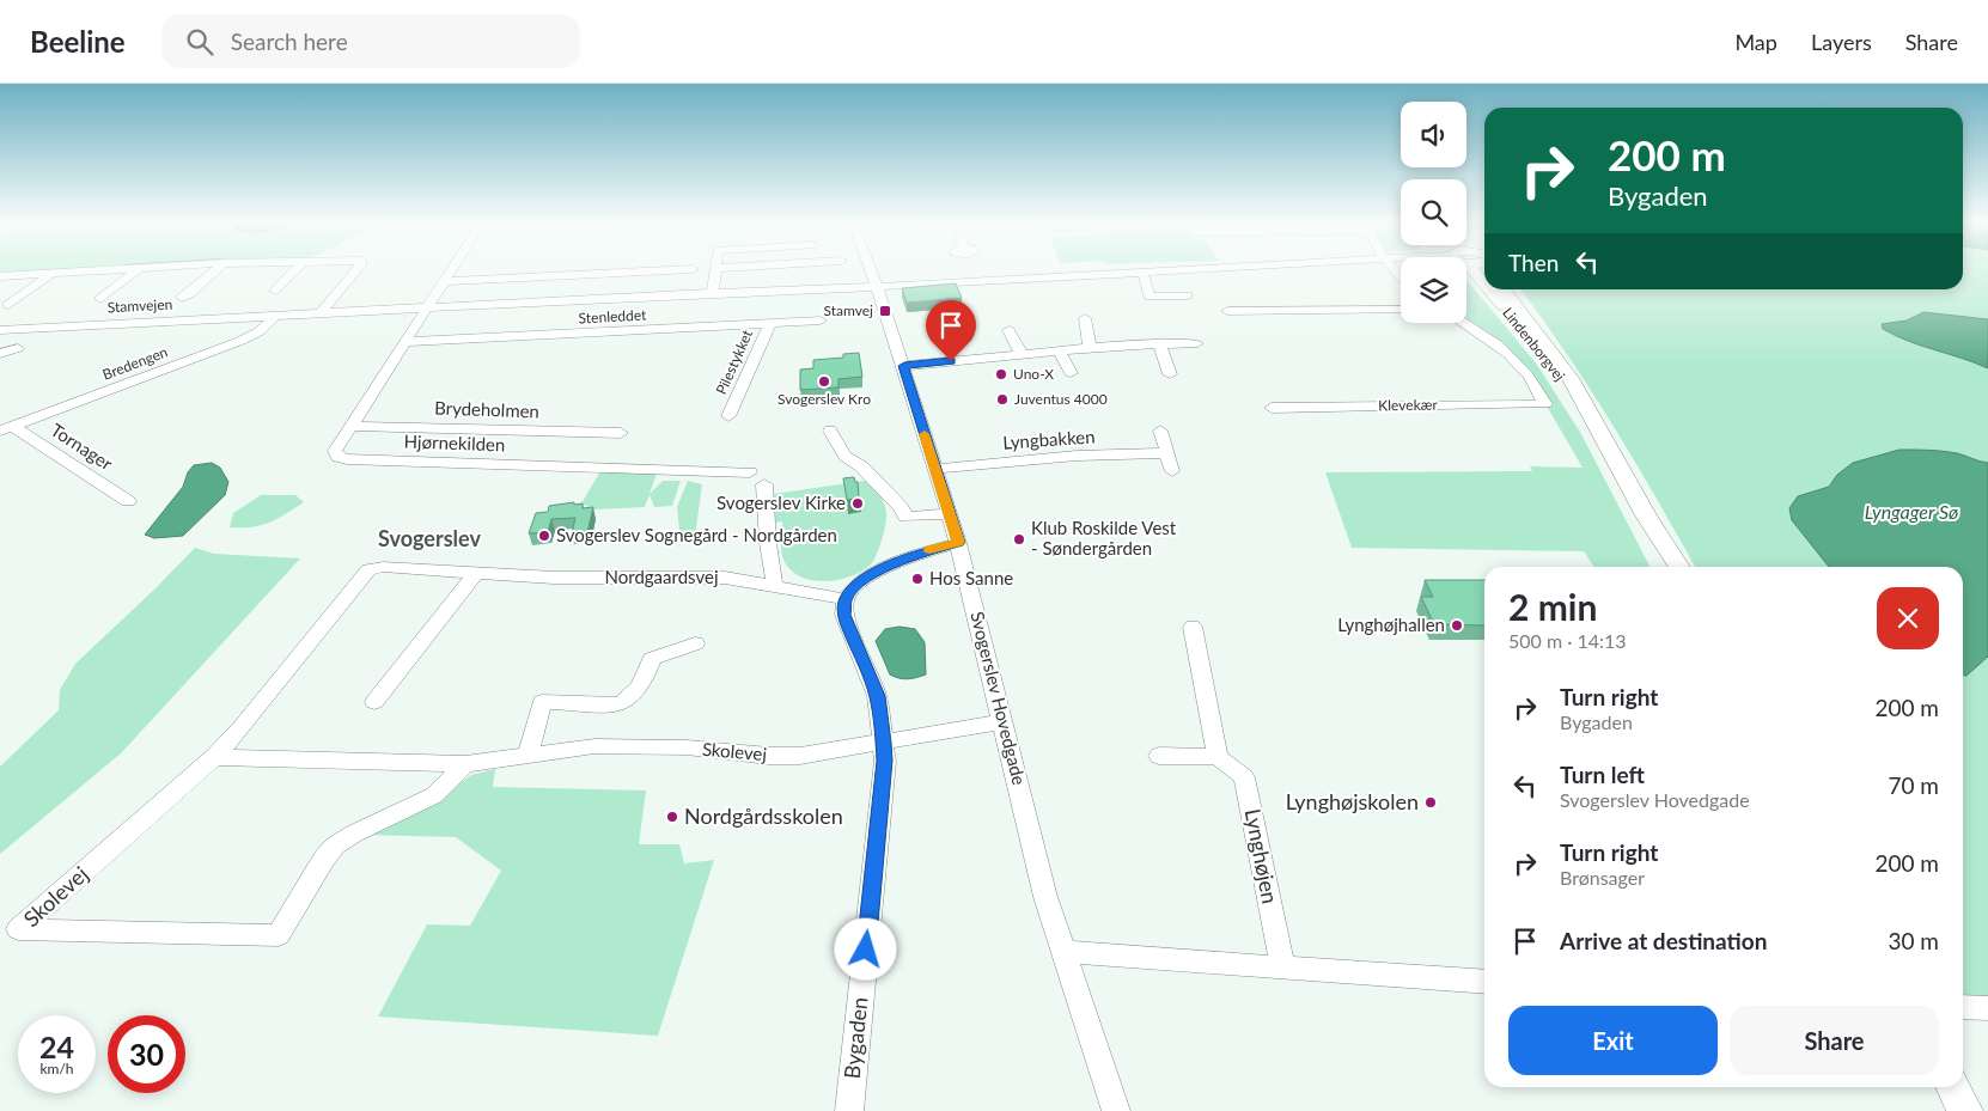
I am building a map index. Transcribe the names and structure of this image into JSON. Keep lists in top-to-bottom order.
{
  "streets": {
    "main road": ["Lindenborgvej"],
    "street": [
      "Stamvejen",
      "Stenleddet",
      "Pilestykket",
      "Bredengen",
      "Klevekær",
      "Brydeholmen",
      "Lyngbakken",
      "Hjørnekilden",
      "Tornager",
      "Nordgaardsvej",
      "Svogerslev Hovedgade",
      "Skolevej",
      "Lynghøjen",
      "Bygaden"
    ]
  },
  "crossings": [
    ["Stamvejen", "Bredengen"],
    ["Stamvejen", "Hjørnekilden"],
    ["Stamvejen", "Svogerslev Hovedgade"],
    ["Stenleddet", "Pilestykket"],
    ["Stenleddet", "Hjørnekilden"],
    ["Bredengen", "Tornager"],
    ["Brydeholmen", "Hjørnekilden"],
    ["Lyngbakken", "Svogerslev Hovedgade"],
    ["Nordgaardsvej", "Skolevej"],
    ["Nordgaardsvej", "Bygaden"],
    ["Svogerslev Hovedgade", "Skolevej"],
    ["Skolevej", "Bygaden"]
  ],
  "districts": ["Svogerslev"],
  "water": ["Lyngager Sø"],
  "places": {
    "transit": ["Stamvej"],
    "other": [
      "Uno-X",
      "Svogerslev Kro",
      "Juventus 4000",
      "Svogerslev Kirke",
      "Svogerslev Sognegård - Nordgården",
      "Klub Roskilde Vest - Søndergården",
      "Hos Sanne",
      "Lynghøjhallen",
      "Lynghøjskolen",
      "Nordgårdsskolen"
    ]
  },
  "page": {
    "header": "Beeline",
    "search": "Search here",
    "nav": ["Map", "Layers", "Share"],
    "turn": ["200 m", "Bygaden"],
    "then": "Then",
    "heading": ["2 min", "500 m · 14:13"],
    "list": [
      {
        "name": "Turn right",
        "note": "Bygaden",
        "value": "200 m"
      },
      {
        "name": "Turn left",
        "note": "Svogerslev Hovedgade",
        "value": "70 m"
      },
      {
        "name": "Turn right",
        "note": "Brønsager",
        "value": "200 m"
      },
      {
        "name": "Arrive at destination",
        "value": "30 m"
      }
    ],
    "buttons": ["Exit", "Share"],
    "speed": "24 km/h",
    "limit": "30"
  }
}
